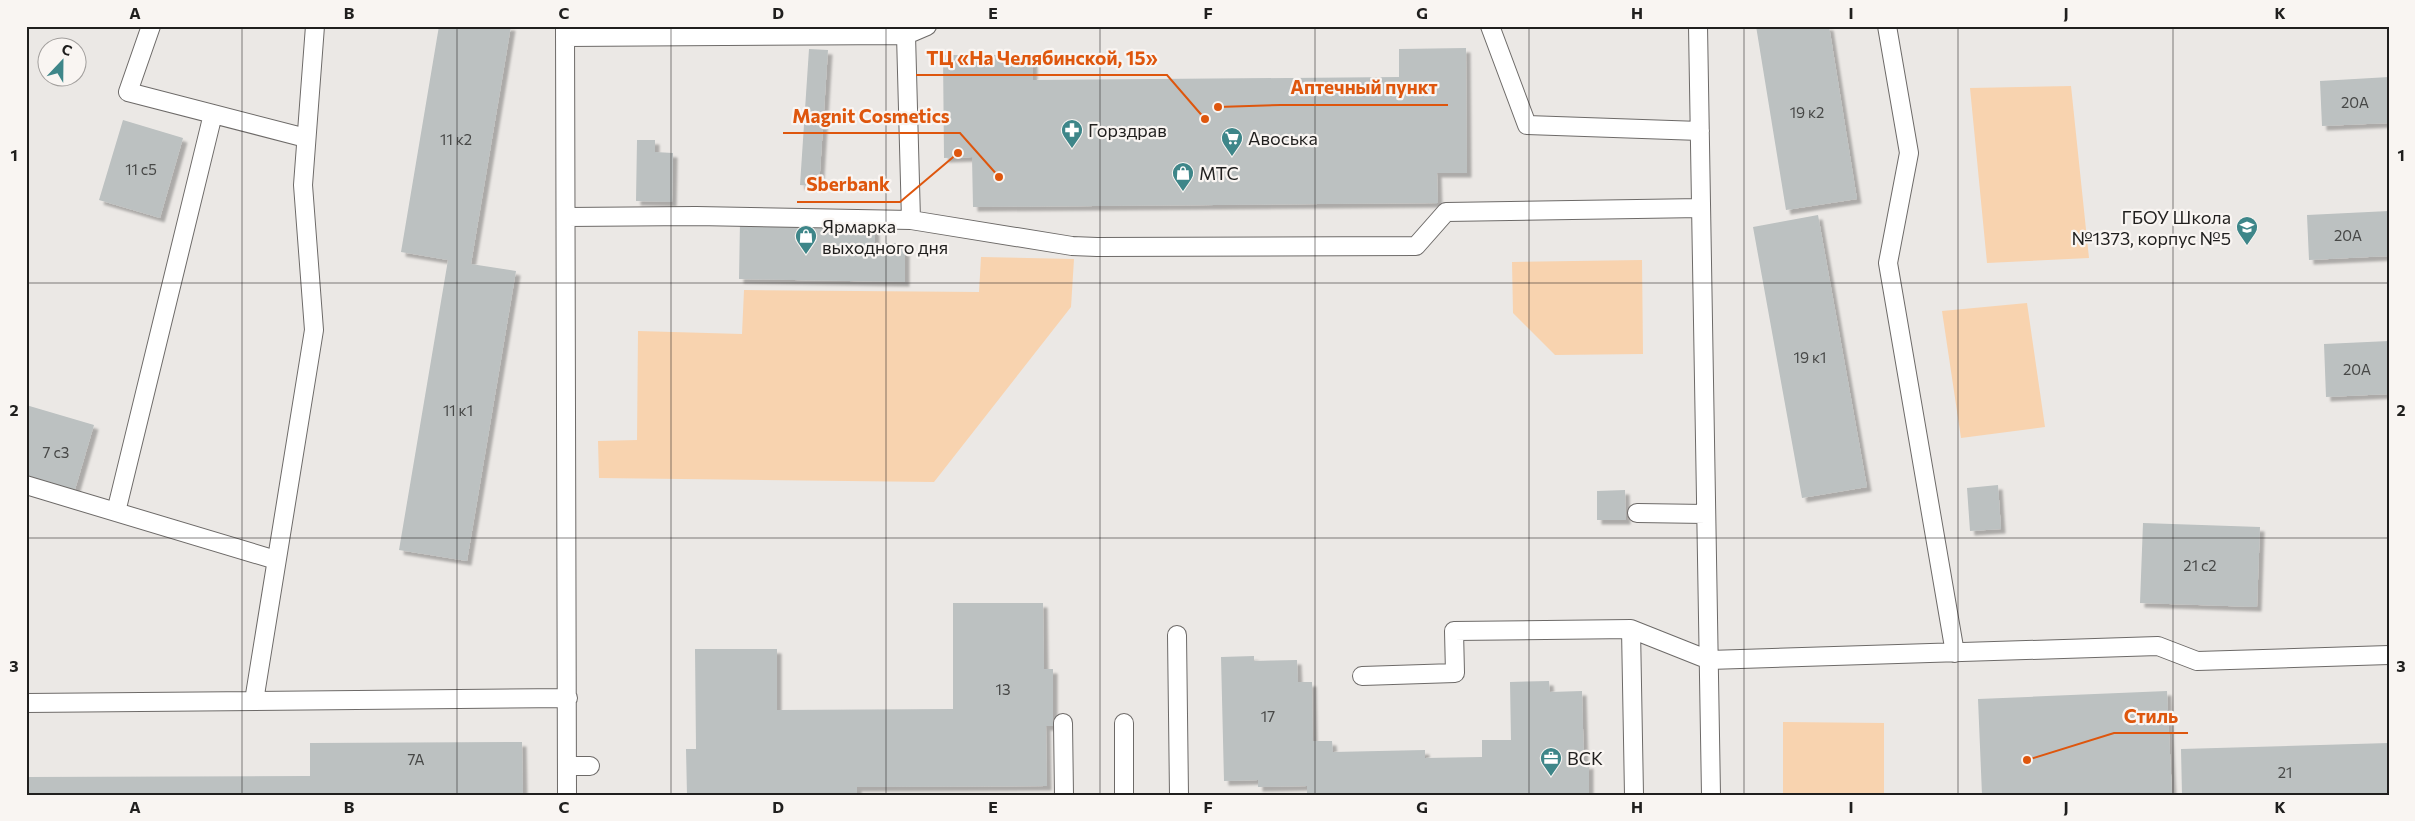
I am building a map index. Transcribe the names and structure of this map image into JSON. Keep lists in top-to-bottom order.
{
  "places": {
    "other": [
      "Аптечный пункт",
      "ТЦ «На Челябинской, 15»",
      "Sberbank",
      "Magnit Cosmetics",
      "Стиль"
    ],
    "pharmacy": ["Горздрав"],
    "supermarket": ["Авоська"],
    "shop": ["МТС", "Ярмарка выходного дня"],
    "school or university": ["ГБОУ Школа №1373, корпус №5"],
    "office": ["ВСК"]
  },
  "house_numbers": [
    "20А",
    "19 к2",
    "11 к2",
    "11 с5",
    "20А",
    "19 к1",
    "20А",
    "11 к1",
    "7 с3",
    "21 с2",
    "13",
    "17",
    "7А",
    "21"
  ],
  "north": "top",
  "grid": {
    "columns": [
      "A",
      "B",
      "C",
      "D",
      "E",
      "F",
      "G",
      "H",
      "I",
      "J",
      "K"
    ],
    "rows": ["1", "2", "3"]
  }
}
